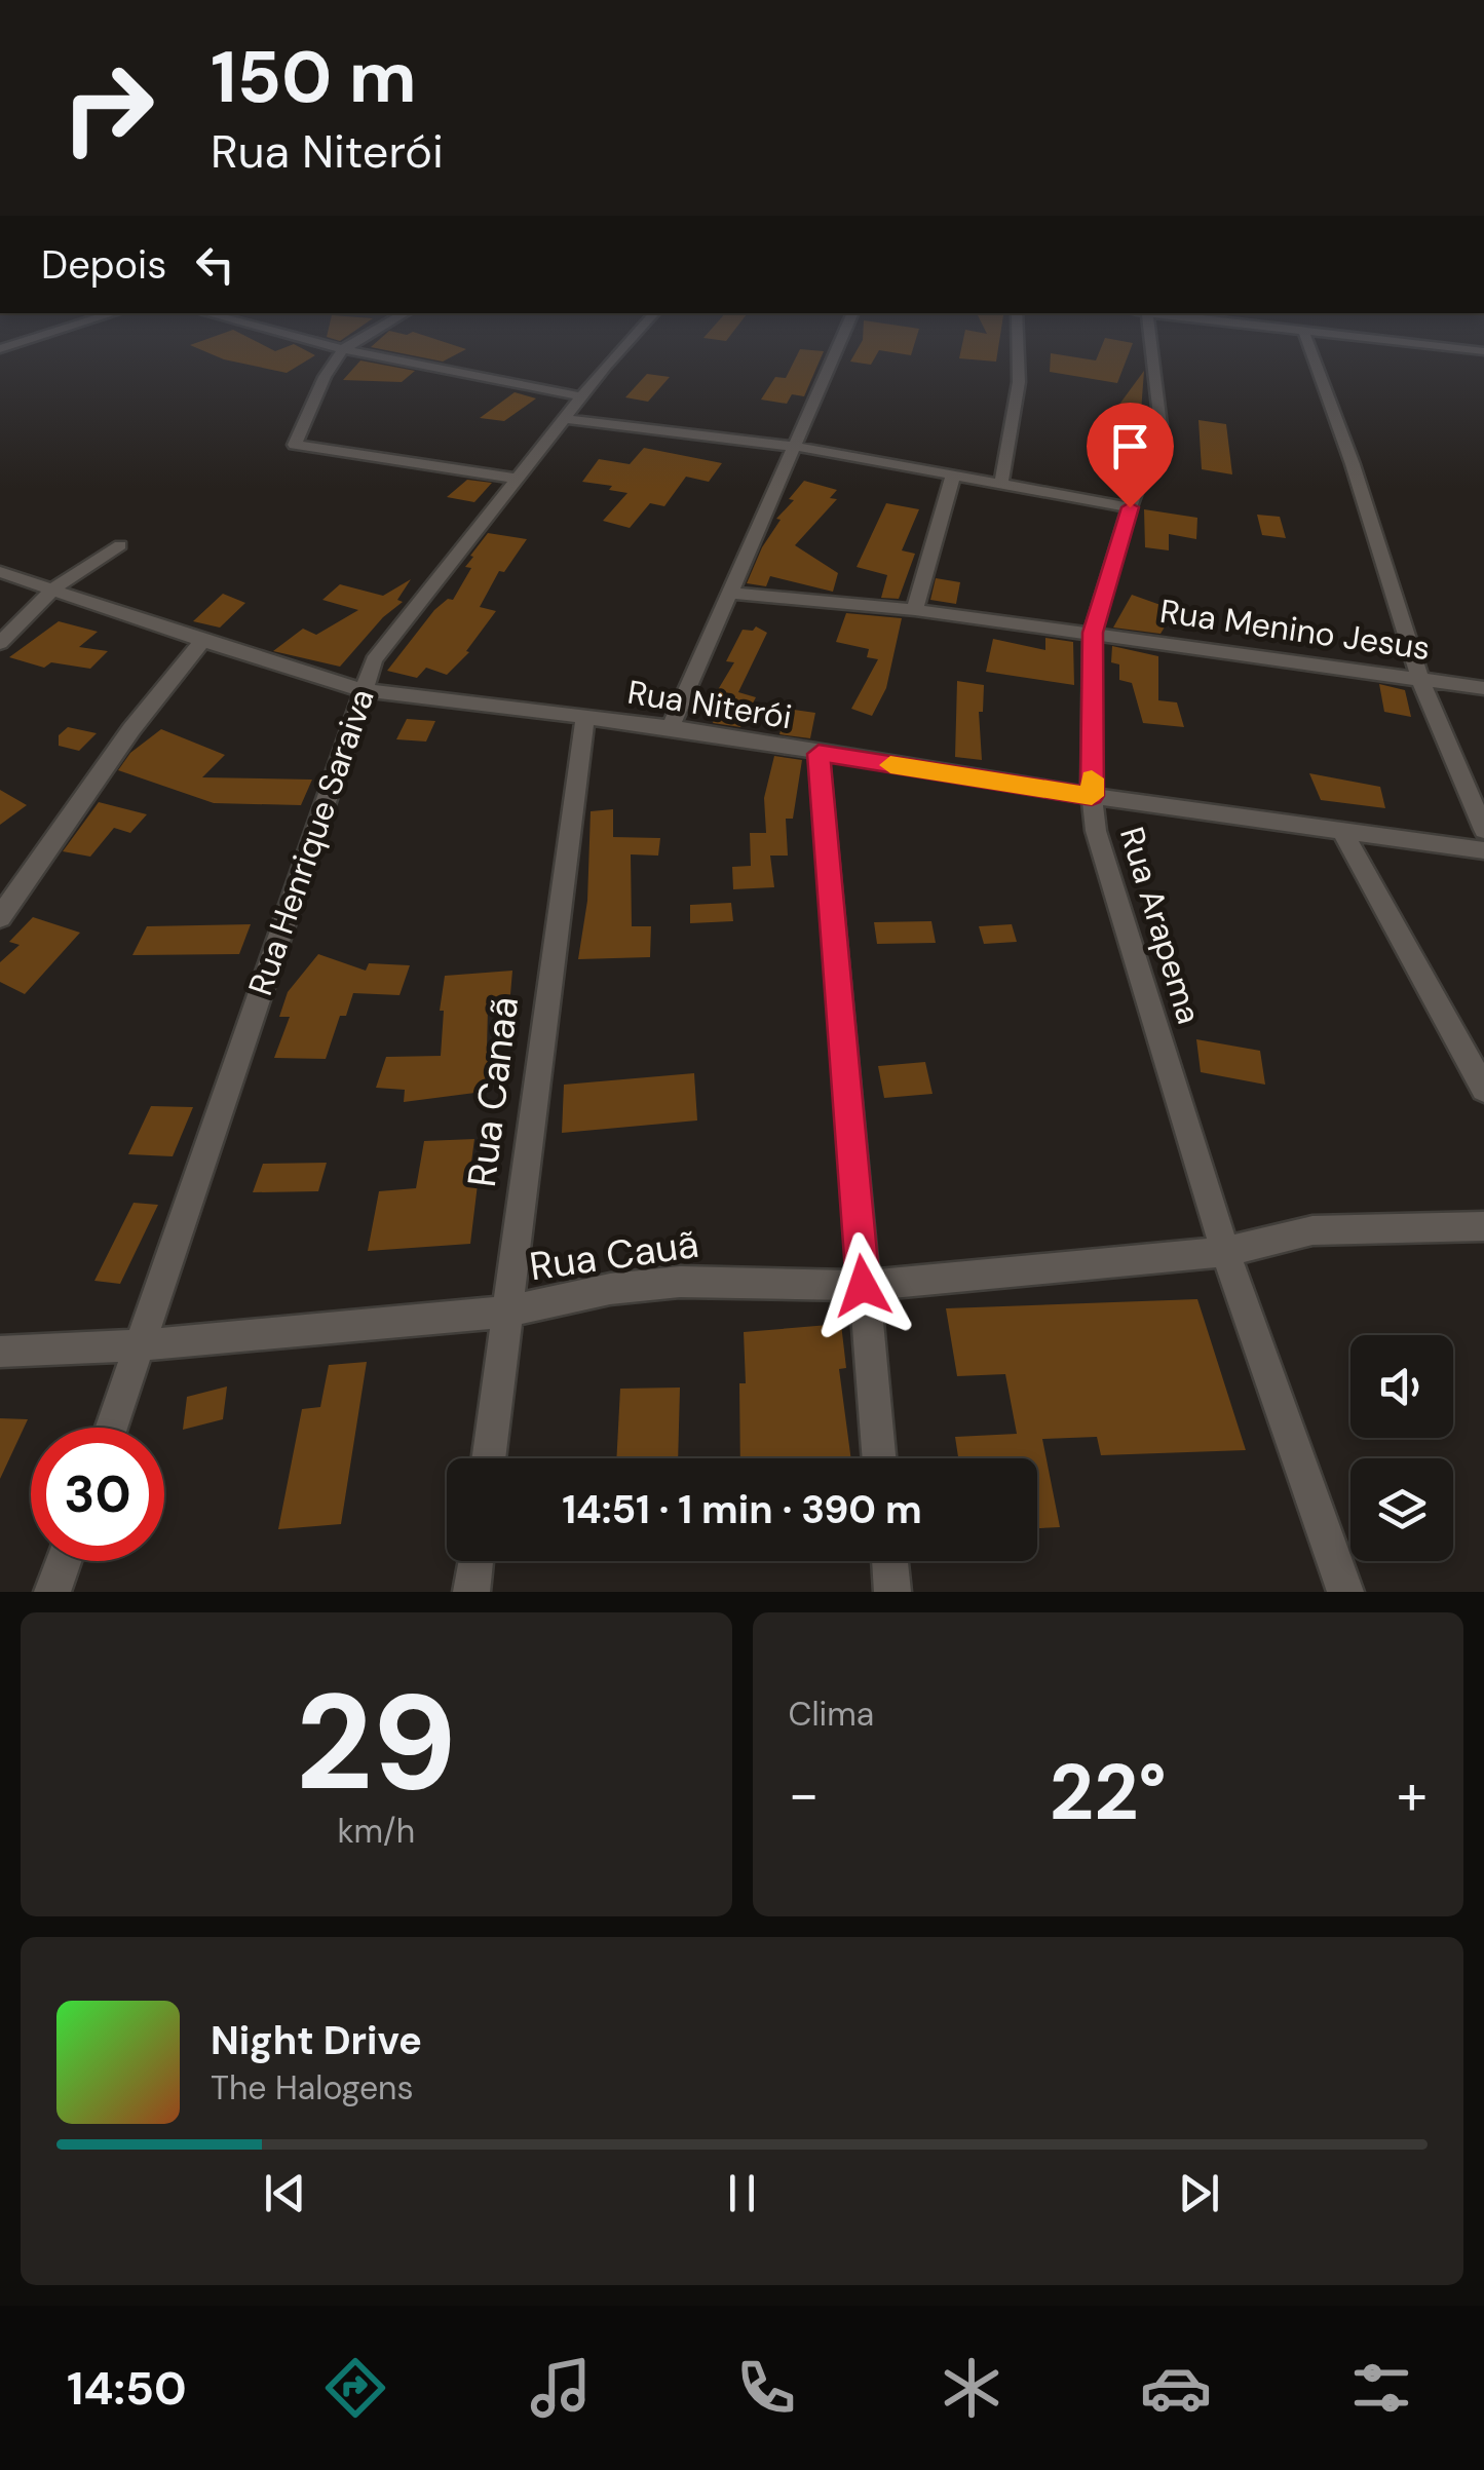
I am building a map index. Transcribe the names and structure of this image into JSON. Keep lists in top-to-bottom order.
{
  "streets": {
    "street": [
      "Rua Menino Jesus",
      "Rua Niterói",
      "Rua Henrique Saraiva",
      "Rua Arapema",
      "Rua Canaã",
      "Rua Cauã"
    ]
  },
  "crossings": [
    ["Rua Menino Jesus", "Rua Arapema"],
    ["Rua Niterói", "Rua Henrique Saraiva"],
    ["Rua Niterói", "Rua Arapema"],
    ["Rua Niterói", "Rua Canaã"],
    ["Rua Henrique Saraiva", "Rua Cauã"],
    ["Rua Arapema", "Rua Cauã"],
    ["Rua Canaã", "Rua Cauã"]
  ],
  "page": {
    "turn": ["150 m", "Rua Niterói"],
    "then": "Depois",
    "limit": "30",
    "trip": "14:51 · 1 min · 390 m",
    "tile": [
      ["29", "km/h"],
      "Clima"
    ],
    "heat": ["−", "22°", "+"],
    "song": ["Night Drive", "The Halogens"],
    "tabs": "14:50"
  }
}
